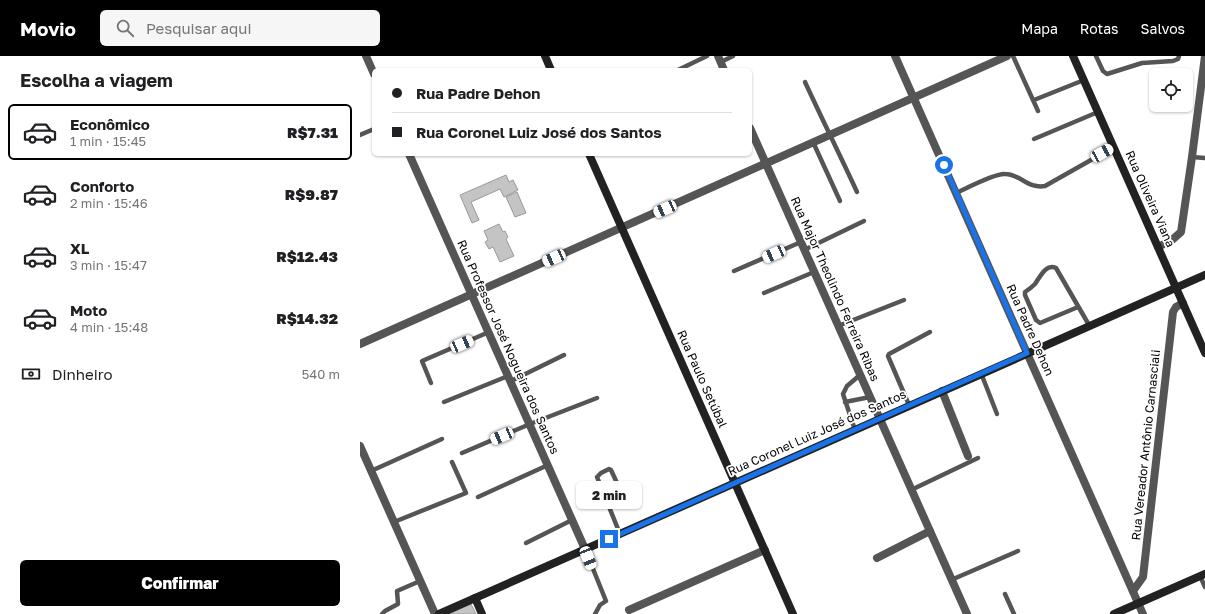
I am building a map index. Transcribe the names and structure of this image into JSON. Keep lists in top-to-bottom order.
{
  "streets": {
    "main road": ["Rua Oliveira Viana", "Rua Paulo Setúbal", "Rua Coronel Luiz José dos Santos"],
    "street": [
      "Rua Major Theolindo Ferreira Ribas",
      "Rua Padre Dehon",
      "Rua Professor José Nogueira dos Santos",
      "Rua Vereador Antônio Carnasciali"
    ]
  },
  "crossings": [
    ["Rua Oliveira Viana", "Rua Coronel Luiz José dos Santos"],
    ["Rua Oliveira Viana", "Rua Vereador Antônio Carnasciali"],
    ["Rua Major Theolindo Ferreira Ribas", "Rua Coronel Luiz José dos Santos"],
    ["Rua Padre Dehon", "Rua Coronel Luiz José dos Santos"],
    ["Rua Padre Dehon", "Rua Vereador Antônio Carnasciali"],
    ["Rua Professor José Nogueira dos Santos", "Rua Coronel Luiz José dos Santos"],
    ["Rua Paulo Setúbal", "Rua Coronel Luiz José dos Santos"]
  ],
  "page": {
    "header": "Movio",
    "search": "Pesquisar aqui",
    "nav": ["Mapa", "Rotas", "Salvos"],
    "heading": "Escolha a viagem",
    "banner": ["Rua Padre Dehon", "Rua Coronel Luiz José dos Santos"],
    "list": [
      {
        "name": "Econômico",
        "note": "1 min · 15:45",
        "value": "R$7.31"
      },
      {
        "name": "Conforto",
        "note": "2 min · 15:46",
        "value": "R$9.87"
      },
      {
        "name": "XL",
        "note": "3 min · 15:47",
        "value": "R$12.43"
      },
      {
        "name": "Moto",
        "note": "4 min · 15:48",
        "value": "R$14.32"
      }
    ],
    "pay": ["Dinheiro", "540 m"],
    "bubble": "2 min",
    "buttons": "Confirmar"
  }
}
